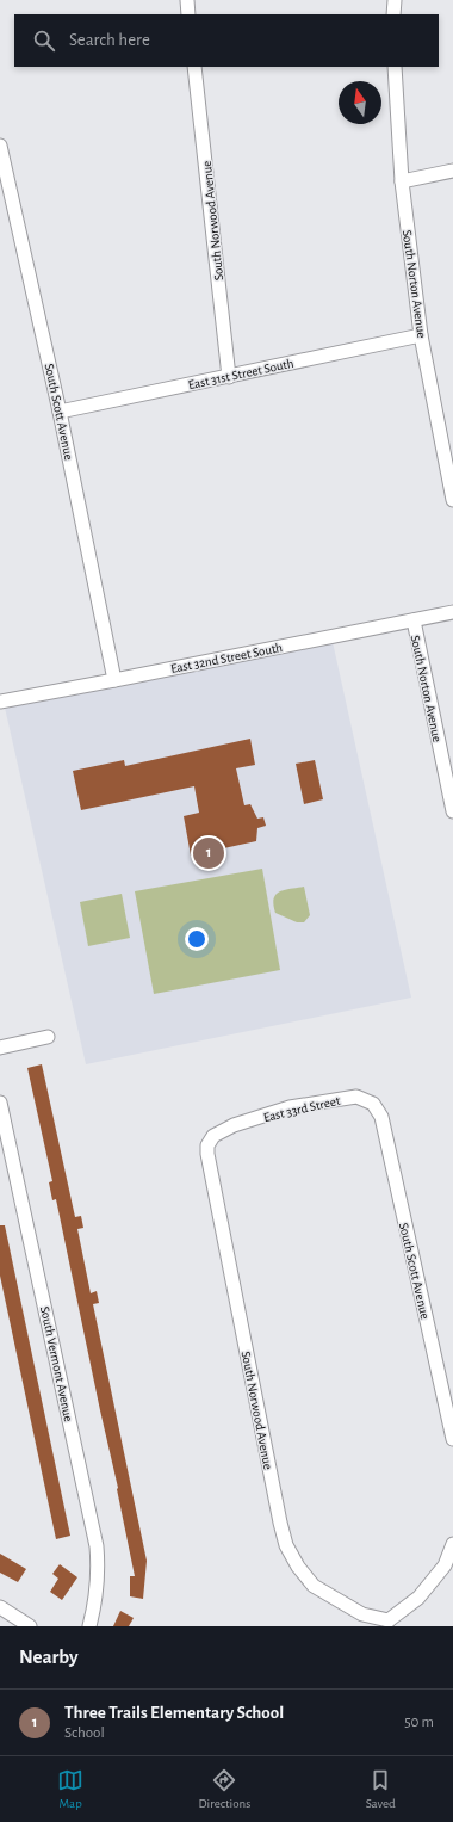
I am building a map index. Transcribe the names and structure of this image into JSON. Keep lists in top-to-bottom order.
{
  "streets": {
    "street": [
      "South Norwood Avenue",
      "South Norton Avenue",
      "East 31st Street South",
      "South Scott Avenue",
      "East 32nd Street South",
      "East 33rd Street",
      "South Vermont Avenue"
    ]
  },
  "crossings": [
    ["South Norwood Avenue", "East 31st Street South"],
    ["South Norwood Avenue", "East 33rd Street"],
    ["South Norton Avenue", "East 31st Street South"],
    ["South Norton Avenue", "East 32nd Street South"],
    ["East 31st Street South", "South Scott Avenue"],
    ["South Scott Avenue", "East 32nd Street South"],
    ["South Scott Avenue", "East 33rd Street"]
  ],
  "north": "top",
  "page": {
    "search": "Search here",
    "pins": "1",
    "heading": "Nearby",
    "list": [
      {
        "mark": "1",
        "name": "Three Trails Elementary School",
        "note": "School",
        "value": "50 m"
      }
    ],
    "nav": ["Map", "Directions", "Saved"]
  }
}
